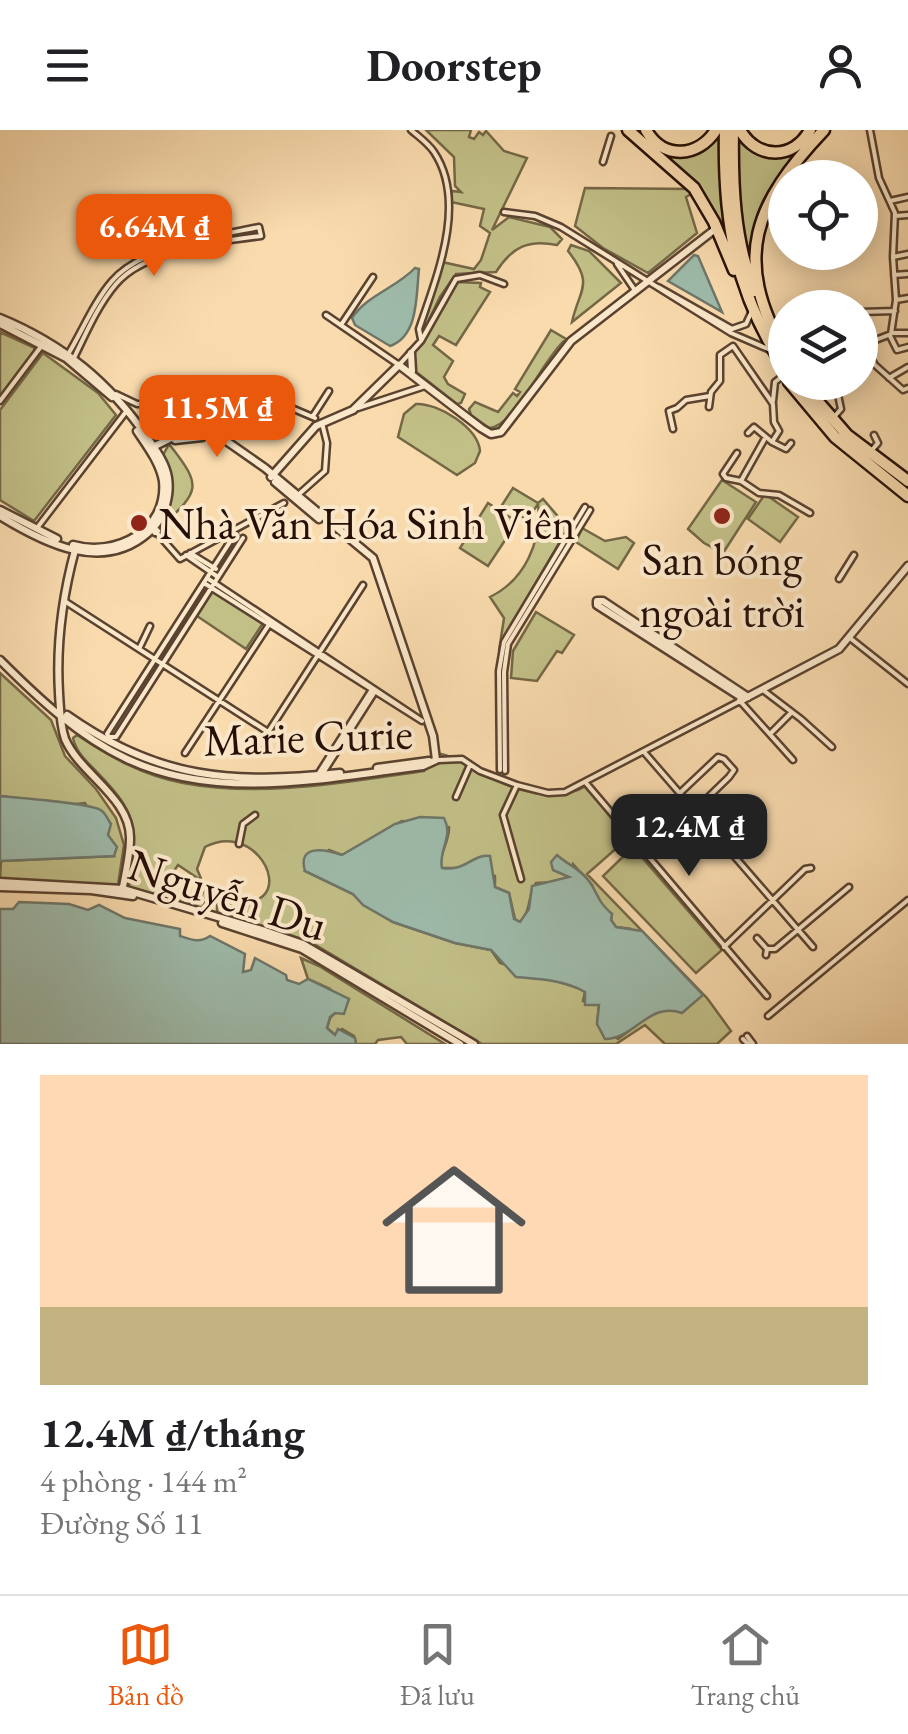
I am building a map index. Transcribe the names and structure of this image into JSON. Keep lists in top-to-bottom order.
{
  "streets": {
    "street": ["Marie Curie", "Nguyễn Du"]
  },
  "places": ["San bóng ngoài trời", "Nhà Văn Hóa Sinh Viên"],
  "page": {
    "header": "Doorstep",
    "price": ["6.64M ₫", "11.5M ₫", "12.4M ₫"],
    "list": [
      {
        "name": "12.4M ₫/tháng",
        "note": "4 phòng · 144 m² · Đường Số 11"
      }
    ],
    "tabs": ["Bản đồ", "Đã lưu", "Trang chủ"]
  }
}
